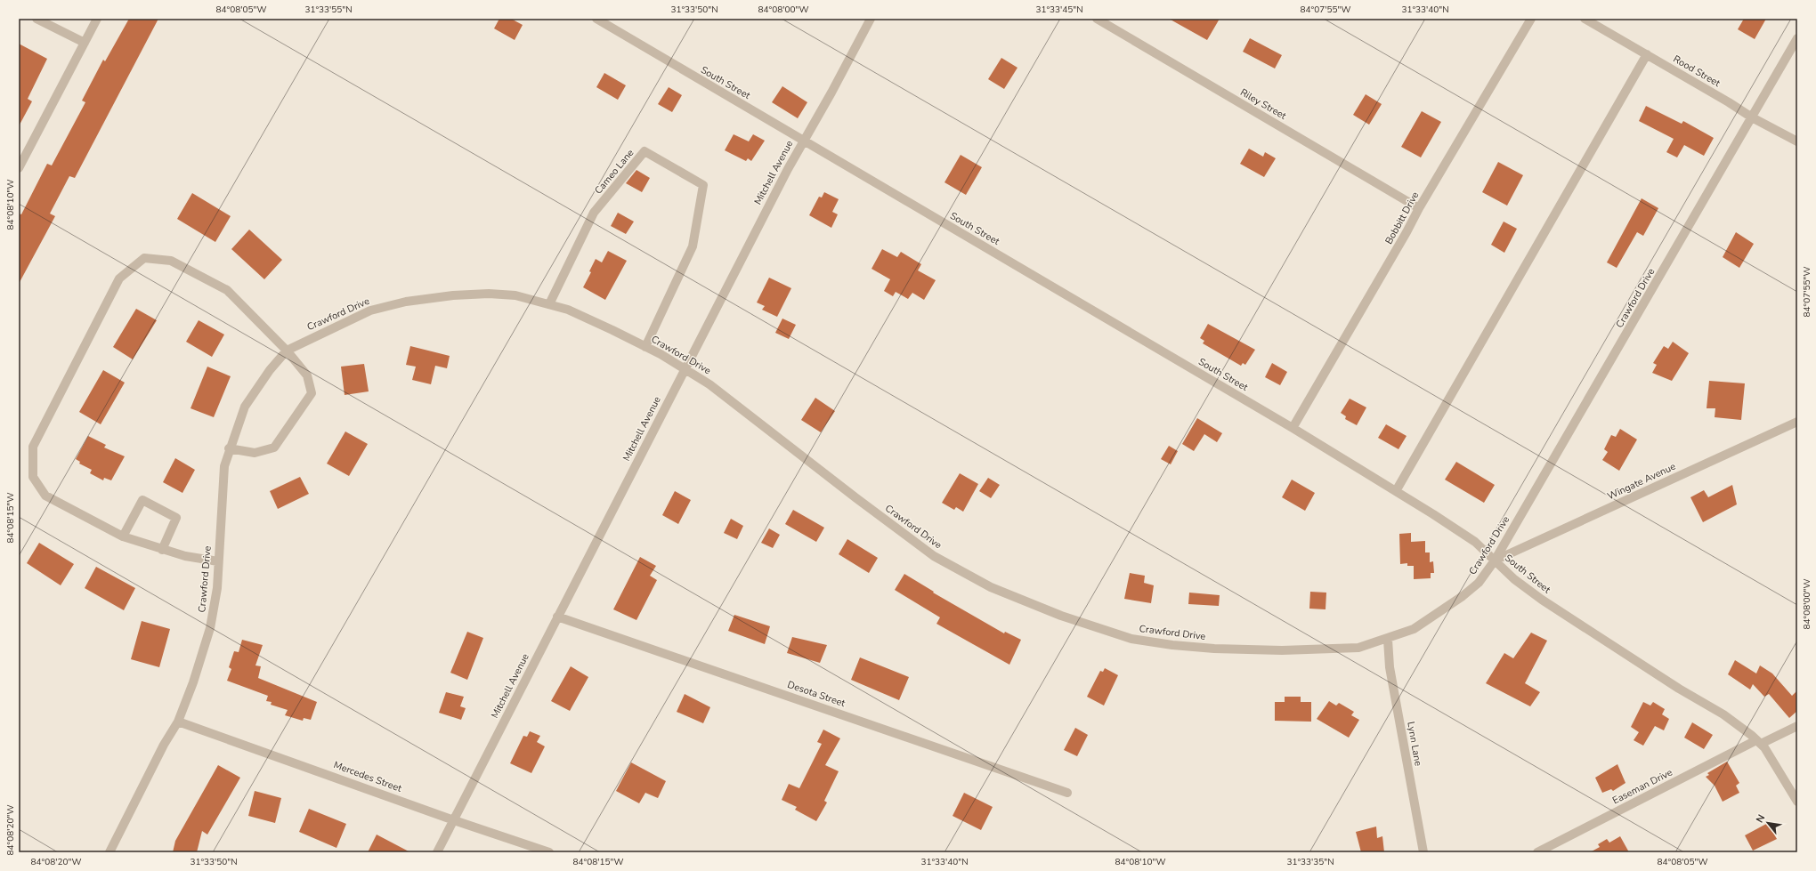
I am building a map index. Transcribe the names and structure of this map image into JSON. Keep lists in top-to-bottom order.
{
  "streets": {
    "street": [
      "Rood Street",
      "South Street",
      "Riley Street",
      "Cameo Lane",
      "Mitchell Avenue",
      "Bobbitt Drive",
      "Crawford Drive",
      "Wingate Avenue",
      "Desota Street",
      "Lynn Lane",
      "Mercedes Street",
      "Easeman Drive"
    ]
  },
  "crossings": [
    ["Rood Street", "Crawford Drive"],
    ["South Street", "Mitchell Avenue"],
    ["South Street", "Bobbitt Drive"],
    ["South Street", "Crawford Drive"],
    ["South Street", "Wingate Avenue"],
    ["South Street", "Easeman Drive"],
    ["Riley Street", "Bobbitt Drive"],
    ["Cameo Lane", "Crawford Drive"],
    ["Mitchell Avenue", "Crawford Drive"],
    ["Mitchell Avenue", "Desota Street"],
    ["Mitchell Avenue", "Mercedes Street"],
    ["Crawford Drive", "Wingate Avenue"],
    ["Crawford Drive", "Lynn Lane"],
    ["Crawford Drive", "Mercedes Street"]
  ],
  "north": "top left",
  "coordinates": [
    "84°08'05\"W",
    "31°33'55\"N",
    "31°33'50\"N",
    "84°08'00\"W",
    "31°33'45\"N",
    "84°07'55\"W",
    "31°33'40\"N",
    "84°08'10\"W",
    "84°08'15\"W",
    "84°08'20\"W",
    "31°33'35\"N"
  ]
}
